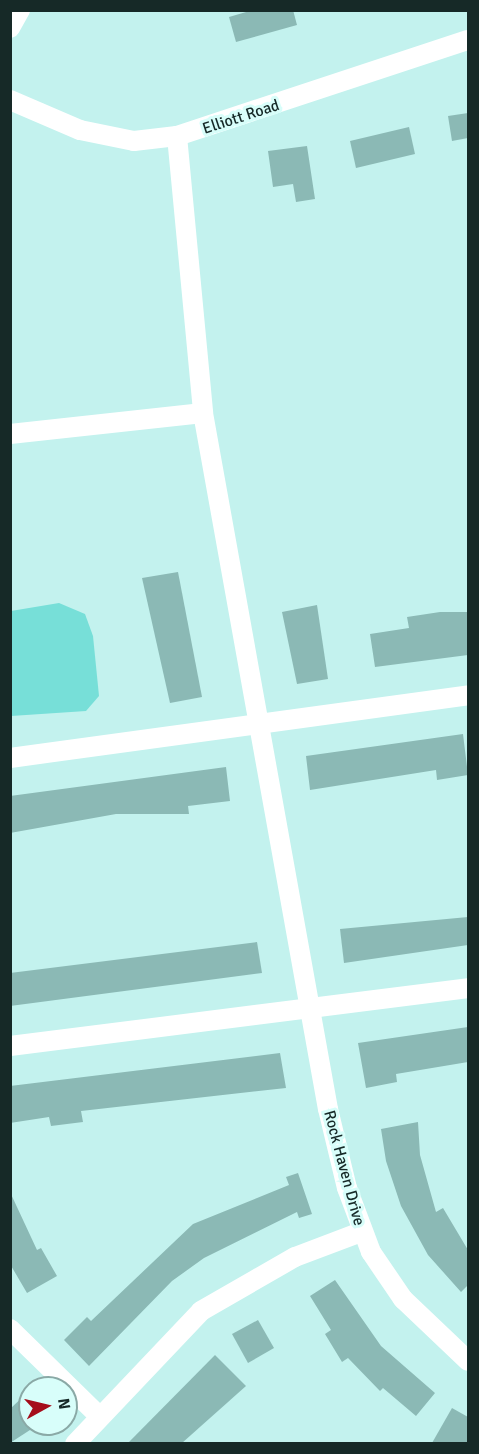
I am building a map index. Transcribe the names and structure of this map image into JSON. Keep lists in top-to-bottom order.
{
  "streets": {
    "street": ["Elliott Road", "Rock Haven Drive"]
  },
  "crossings": [
    ["Elliott Road", "Rock Haven Drive"]
  ],
  "north": "right"
}
